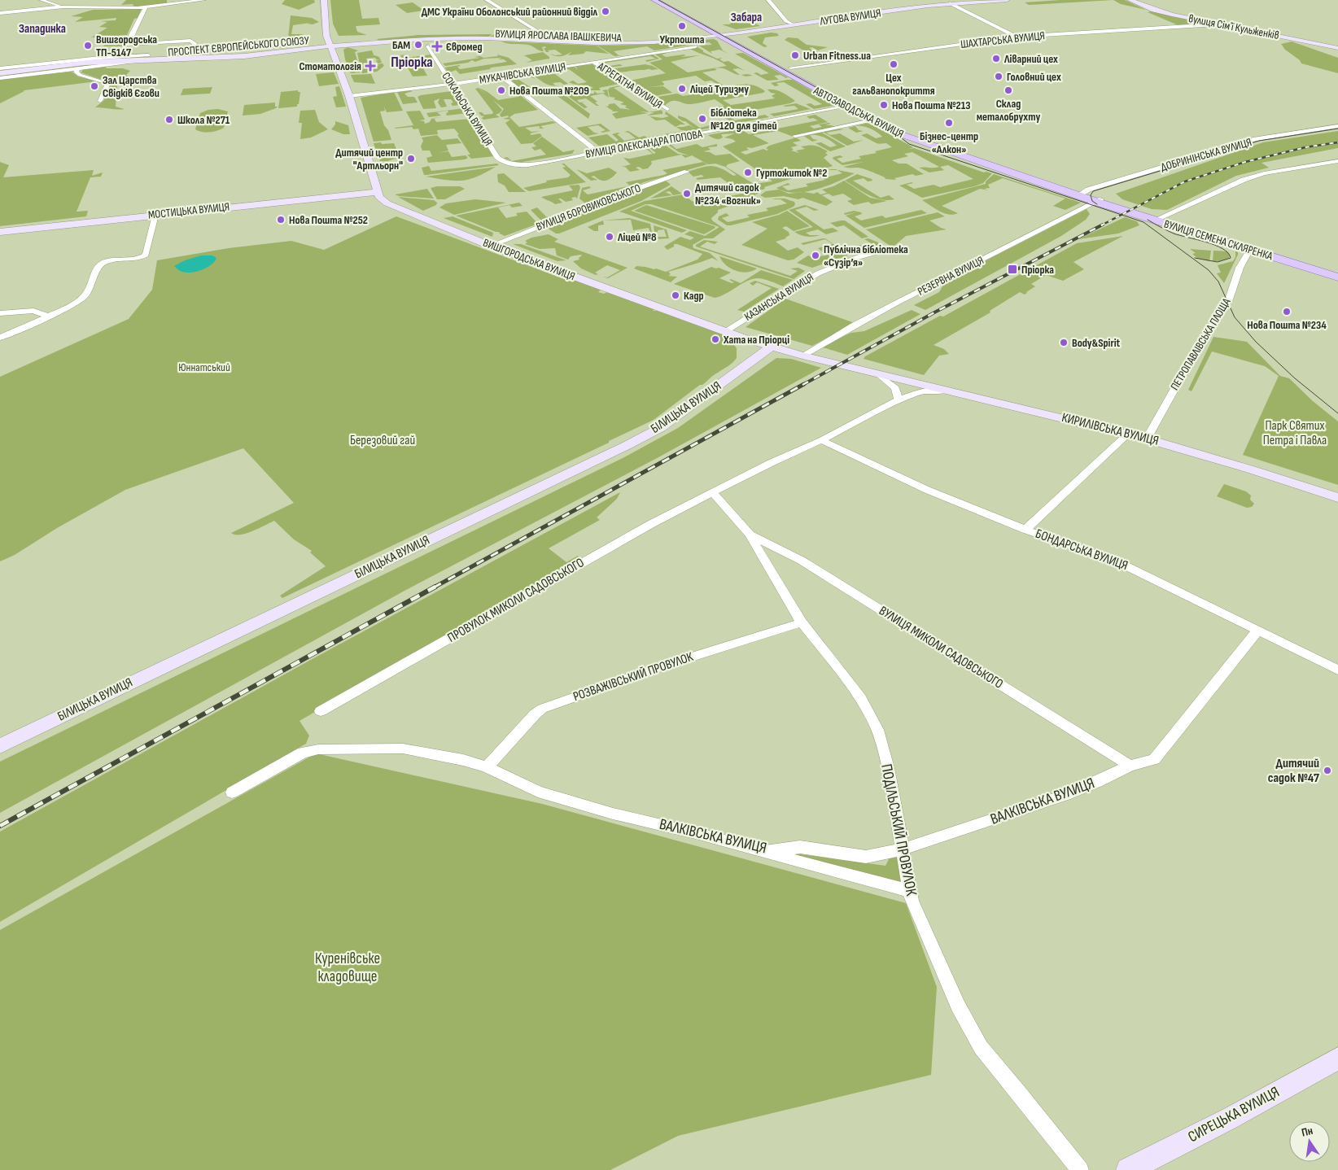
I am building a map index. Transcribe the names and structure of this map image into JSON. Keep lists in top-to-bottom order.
{
  "streets": {
    "main road": [
      "ЛУГОВА ВУЛИЦЯ",
      "вулиця Сімʼї Кульженків",
      "ВУЛИЦЯ ЯРОСЛАВА ІВАШКЕВИЧА",
      "ПРОСПЕКТ ЄВРОПЕЙСЬКОГО СОЮЗУ",
      "АВТОЗАВОДСЬКА ВУЛИЦЯ",
      "МОСТИЦЬКА ВУЛИЦЯ",
      "ВУЛИЦЯ СЕМЕНА СКЛЯРЕНКА",
      "ВИШГОРОДСЬКА ВУЛИЦЯ",
      "БІЛИЦЬКА ВУЛИЦЯ",
      "КИРИЛІВСЬКА ВУЛИЦЯ",
      "СИРЕЦЬКА ВУЛИЦЯ"
    ],
    "street": [
      "ШАХТАРСЬКА ВУЛИЦЯ",
      "МУКАЧІВСЬКА ВУЛИЦЯ",
      "АГРЕГАТНА ВУЛИЦЯ",
      "СОКАЛЬСЬКА ВУЛИЦЯ",
      "ВУЛИЦЯ ОЛЕКСАНДРА ПОПОВА",
      "ДОБРИНІНСЬКА ВУЛИЦЯ",
      "ВУЛИЦЯ БОРОВИКОВСЬКОГО",
      "РЕЗЕРВНА ВУЛИЦЯ",
      "КАЗАНСЬКА ВУЛИЦЯ",
      "ПЕТРОПАВЛІВСЬКА ПЛОЩА",
      "БОНДАРСЬКА ВУЛИЦЯ",
      "ПРОВУЛОК МИКОЛИ САДОВСЬКОГО",
      "ВУЛИЦЯ МИКОЛИ САДОВСЬКОГО",
      "РОЗВАЖІВСЬКИЙ ПРОВУЛОК",
      "ВАЛКІВСЬКА ВУЛИЦЯ",
      "ПОДІЛЬСЬКИЙ ПРОВУЛОК"
    ]
  },
  "crossings": [
    ["ЛУГОВА ВУЛИЦЯ", "ВУЛИЦЯ ЯРОСЛАВА ІВАШКЕВИЧА"],
    ["ЛУГОВА ВУЛИЦЯ", "АВТОЗАВОДСЬКА ВУЛИЦЯ"],
    ["вулиця Сімʼї Кульженків", "ШАХТАРСЬКА ВУЛИЦЯ"],
    ["ВУЛИЦЯ ЯРОСЛАВА ІВАШКЕВИЧА", "ПРОСПЕКТ ЄВРОПЕЙСЬКОГО СОЮЗУ"],
    ["ВУЛИЦЯ ЯРОСЛАВА ІВАШКЕВИЧА", "АВТОЗАВОДСЬКА ВУЛИЦЯ"],
    ["ВУЛИЦЯ ЯРОСЛАВА ІВАШКЕВИЧА", "ВИШГОРОДСЬКА ВУЛИЦЯ"],
    ["ШАХТАРСЬКА ВУЛИЦЯ", "АВТОЗАВОДСЬКА ВУЛИЦЯ"],
    ["ПРОСПЕКТ ЄВРОПЕЙСЬКОГО СОЮЗУ", "ВИШГОРОДСЬКА ВУЛИЦЯ"],
    ["МУКАЧІВСЬКА ВУЛИЦЯ", "АГРЕГАТНА ВУЛИЦЯ"],
    ["МУКАЧІВСЬКА ВУЛИЦЯ", "СОКАЛЬСЬКА ВУЛИЦЯ"],
    ["МУКАЧІВСЬКА ВУЛИЦЯ", "ВИШГОРОДСЬКА ВУЛИЦЯ"],
    ["СОКАЛЬСЬКА ВУЛИЦЯ", "ВУЛИЦЯ ОЛЕКСАНДРА ПОПОВА"],
    ["АВТОЗАВОДСЬКА ВУЛИЦЯ", "ВУЛИЦЯ ОЛЕКСАНДРА ПОПОВА"],
    ["АВТОЗАВОДСЬКА ВУЛИЦЯ", "ДОБРИНІНСЬКА ВУЛИЦЯ"],
    ["АВТОЗАВОДСЬКА ВУЛИЦЯ", "ВУЛИЦЯ СЕМЕНА СКЛЯРЕНКА"],
    ["АВТОЗАВОДСЬКА ВУЛИЦЯ", "РЕЗЕРВНА ВУЛИЦЯ"],
    ["ВУЛИЦЯ БОРОВИКОВСЬКОГО", "ВИШГОРОДСЬКА ВУЛИЦЯ"],
    ["МОСТИЦЬКА ВУЛИЦЯ", "ВИШГОРОДСЬКА ВУЛИЦЯ"],
    ["ВУЛИЦЯ СЕМЕНА СКЛЯРЕНКА", "РЕЗЕРВНА ВУЛИЦЯ"],
    ["ВУЛИЦЯ СЕМЕНА СКЛЯРЕНКА", "ПЕТРОПАВЛІВСЬКА ПЛОЩА"],
    ["ВИШГОРОДСЬКА ВУЛИЦЯ", "РЕЗЕРВНА ВУЛИЦЯ"],
    ["ВИШГОРОДСЬКА ВУЛИЦЯ", "КАЗАНСЬКА ВУЛИЦЯ"],
    ["ВИШГОРОДСЬКА ВУЛИЦЯ", "БІЛИЦЬКА ВУЛИЦЯ"],
    ["ВИШГОРОДСЬКА ВУЛИЦЯ", "КИРИЛІВСЬКА ВУЛИЦЯ"],
    ["ПЕТРОПАВЛІВСЬКА ПЛОЩА", "КИРИЛІВСЬКА ВУЛИЦЯ"],
    ["БОНДАРСЬКА ВУЛИЦЯ", "ВАЛКІВСЬКА ВУЛИЦЯ"],
    ["ПРОВУЛОК МИКОЛИ САДОВСЬКОГО", "ПОДІЛЬСЬКИЙ ПРОВУЛОК"],
    ["ВУЛИЦЯ МИКОЛИ САДОВСЬКОГО", "ВАЛКІВСЬКА ВУЛИЦЯ"],
    ["ВУЛИЦЯ МИКОЛИ САДОВСЬКОГО", "ПОДІЛЬСЬКИЙ ПРОВУЛОК"],
    ["РОЗВАЖІВСЬКИЙ ПРОВУЛОК", "ВАЛКІВСЬКА ВУЛИЦЯ"],
    ["РОЗВАЖІВСЬКИЙ ПРОВУЛОК", "ПОДІЛЬСЬКИЙ ПРОВУЛОК"],
    ["ВАЛКІВСЬКА ВУЛИЦЯ", "ПОДІЛЬСЬКИЙ ПРОВУЛОК"]
  ],
  "districts": ["Забара", "Западинка", "Пріорка"],
  "parks": [
    "Юннатський",
    "Парк Святих Петра і Павла",
    "Березовий гай",
    "Куренівське кладовище"
  ],
  "places": {
    "other": [
      "ДМС України Оболонський районний відділ",
      "Укрпошта",
      "БАМ",
      "Вишгородська ТП-5147",
      "Urban Fitness.ua",
      "Ліварний цех",
      "Цех гальванопокриття",
      "Головний цех",
      "Зал Царства Свідків Єгови",
      "Ліцей Туризму",
      "Нова Пошта №209",
      "Склад металобрухту",
      "Нова Пошта №213",
      "Бібліотека №120 для дітей",
      "Школа №271",
      "Бізнес-центр «Алкон»",
      "Дитячий центр \"Артльорн\"",
      "Гуртожиток №2",
      "Дитячий садок №234 «Вогник»",
      "Нова Пошта №252",
      "Ліцей №8",
      "Публічна бібліотека «Сузір’я»",
      "Кадр",
      "Нова Пошта №234",
      "Хата на Пріорці",
      "Body&Spirit",
      "Дитячий садок №47"
    ],
    "health": ["Євромед", "Стоматологія"],
    "transit": ["Пріорка"]
  },
  "north": "top"
}
